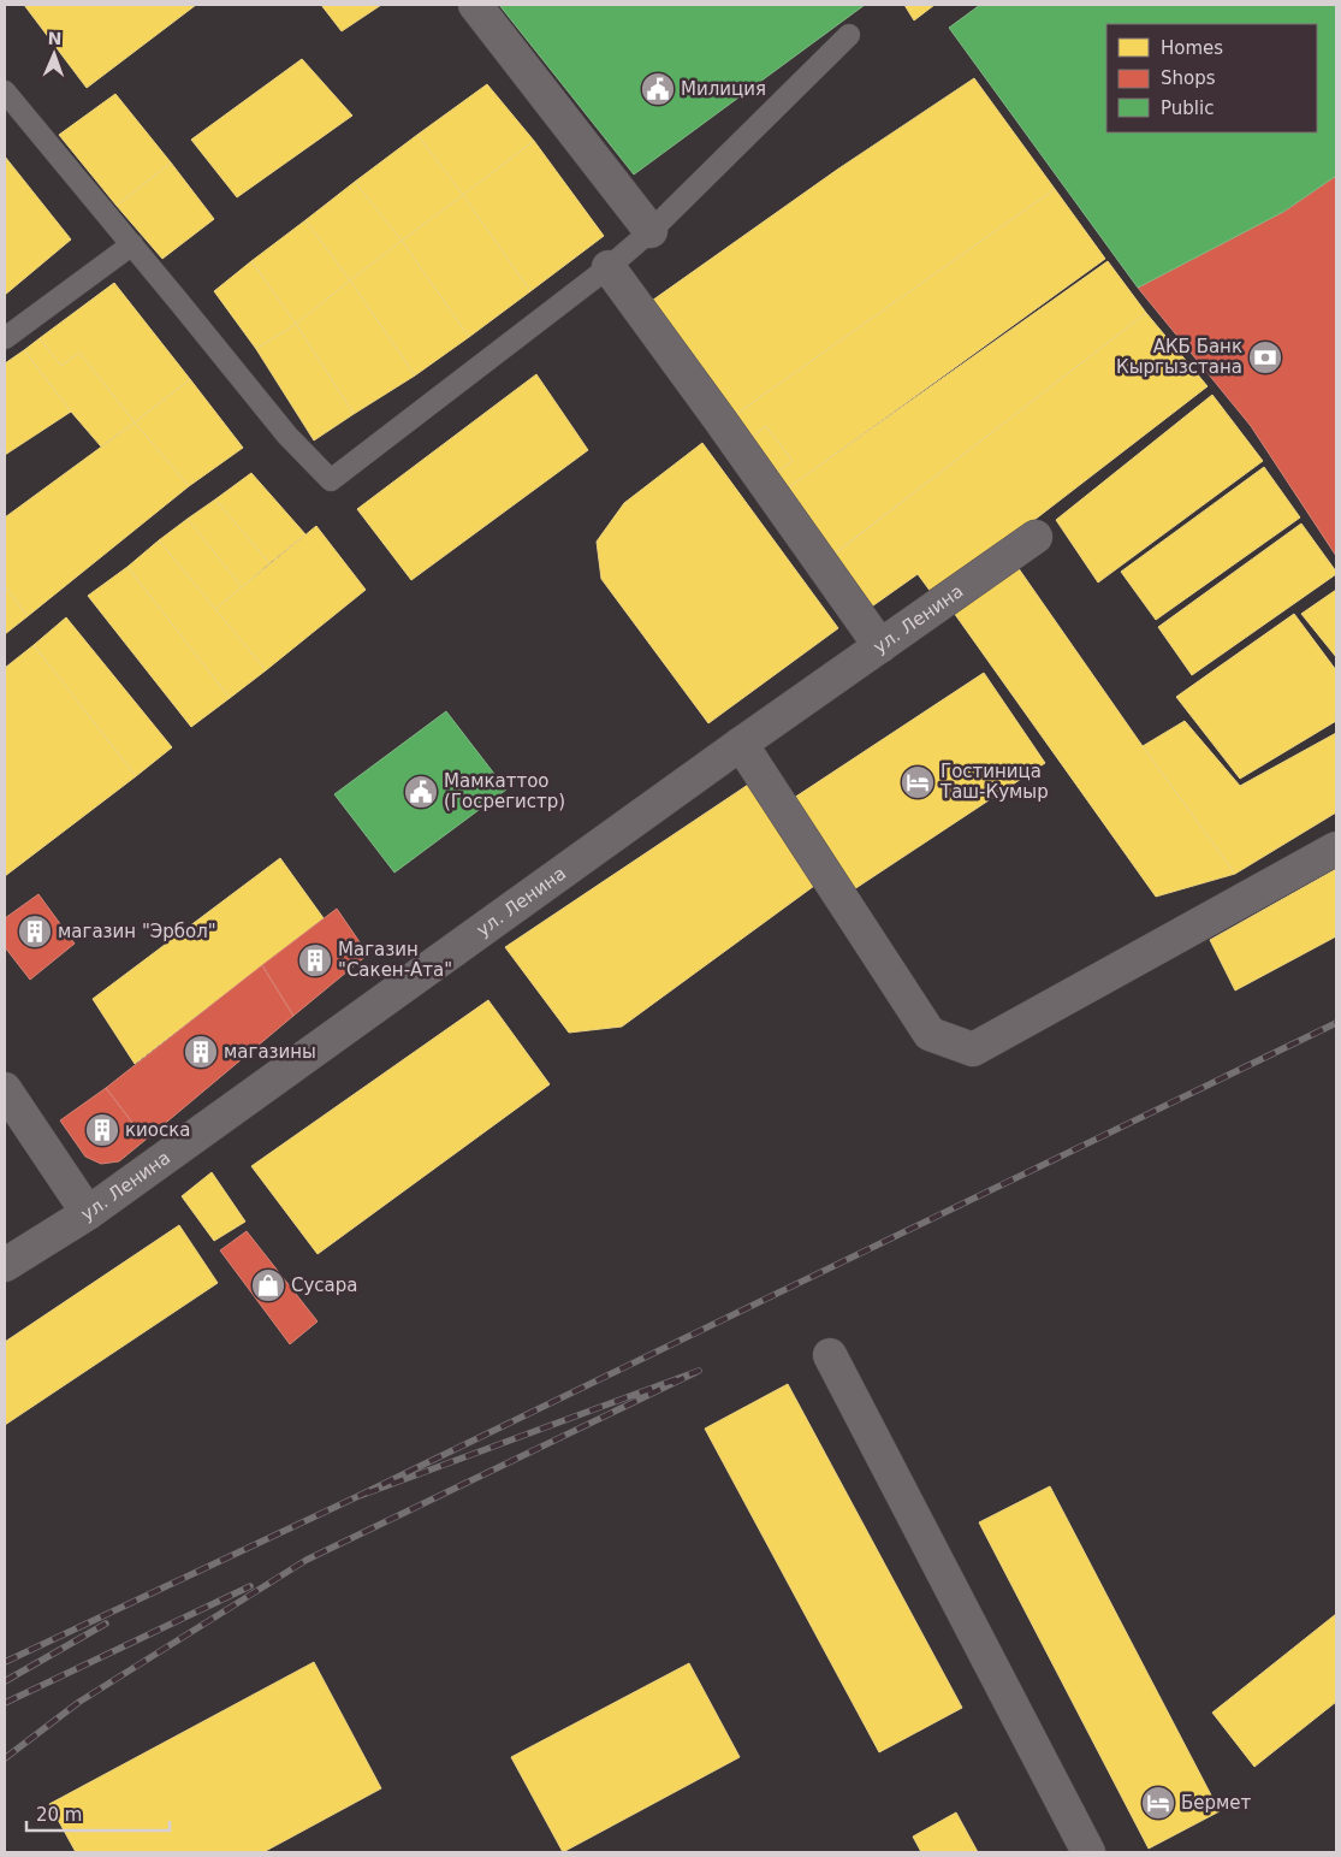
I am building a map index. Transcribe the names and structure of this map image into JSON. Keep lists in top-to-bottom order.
{
  "streets": {
    "street": ["ул. Ленина"]
  },
  "places": {
    "public building": ["Милиция", "Мамкаттоо (Госрегистр)"],
    "bank": ["АКБ Банк Кыргызстана"],
    "hotel": ["Гостиница Таш-Кумыр", "Бермет"],
    "building": [
      "магазин \"Эрбол\"",
      "Магазин \"Сакен-Ата\"",
      "магазины",
      "киоска"
    ],
    "shop": ["Сусара"]
  },
  "legend": ["Homes", "Shops", "Public"],
  "scale_bar": "20 m",
  "north": "top"
}
